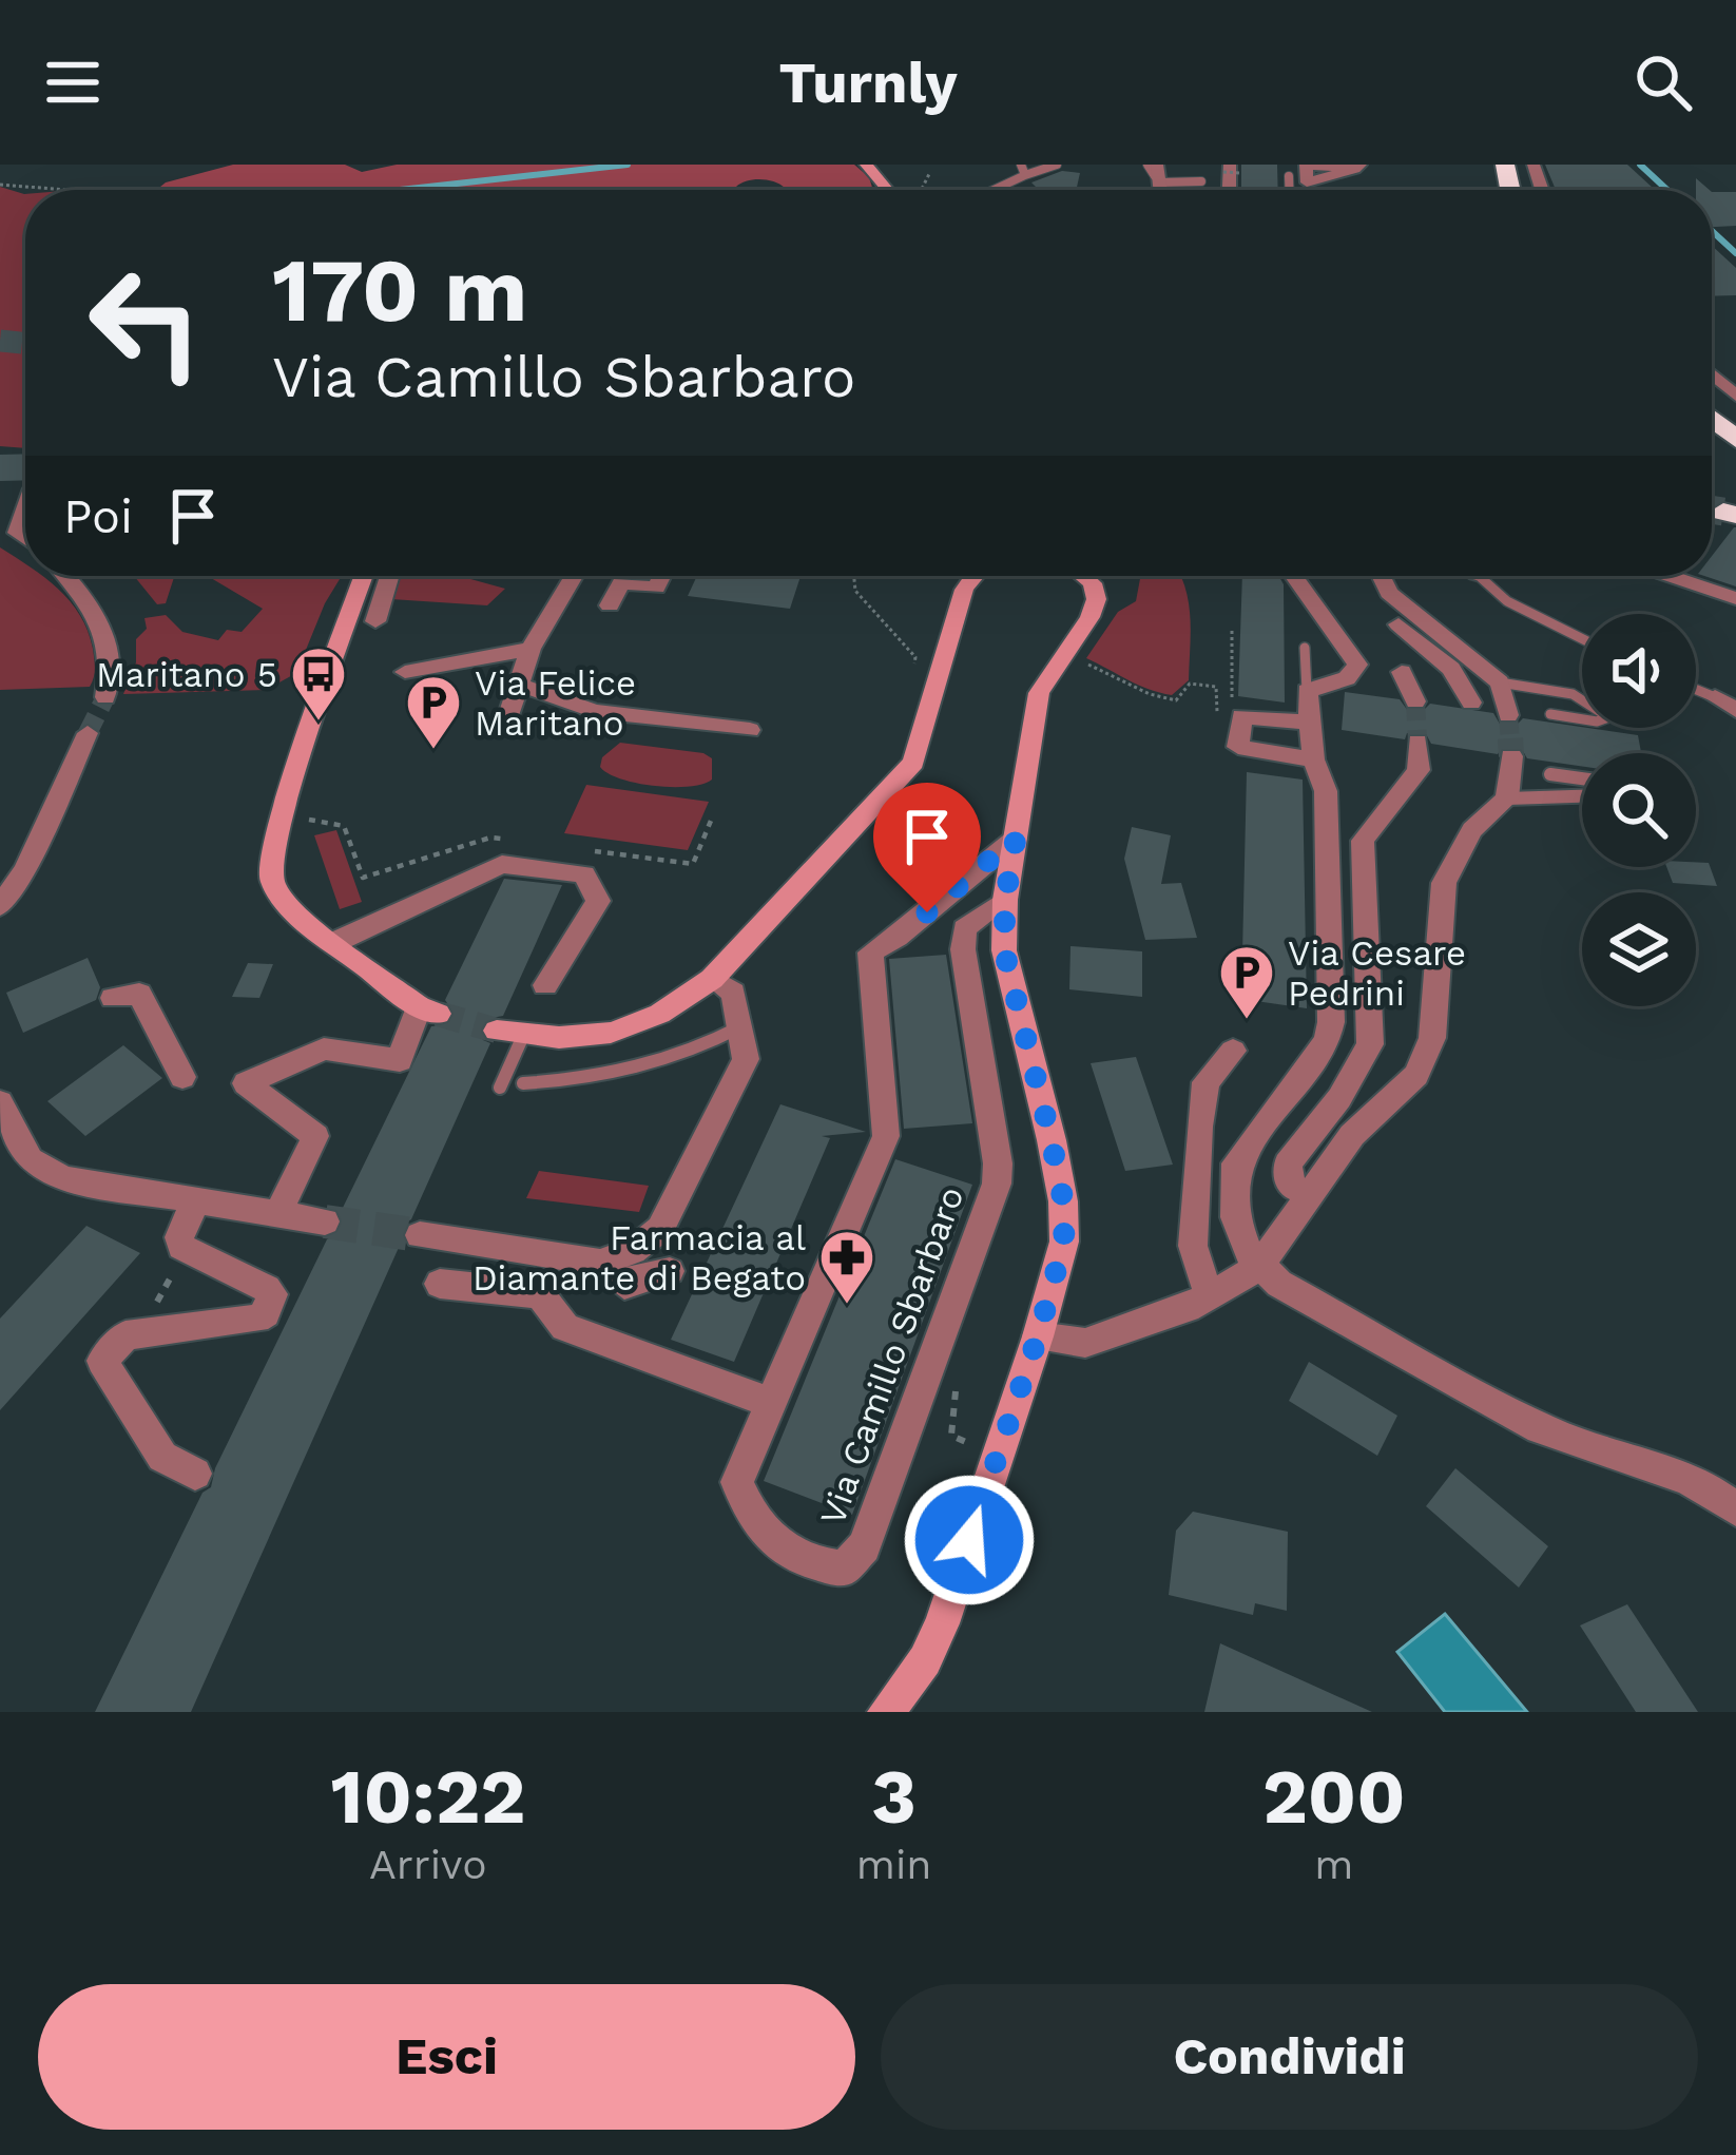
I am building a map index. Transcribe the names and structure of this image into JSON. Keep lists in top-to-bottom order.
{
  "streets": {
    "street": ["Via Camillo Sbarbaro"]
  },
  "places": {
    "bus stop": ["Maritano 5"],
    "parking": ["Via Felice Maritano", "Via Cesare Pedrini"],
    "pharmacy": ["Farmacia al Diamante di Begato"]
  },
  "page": {
    "header": "Turnly",
    "turn": ["170 m", "Via Camillo Sbarbaro"],
    "then": "Poi",
    "eta": [
      "10:22",
      "Arrivo",
      "3",
      "min",
      "200",
      "m"
    ],
    "buttons": ["Esci", "Condividi"]
  }
}
